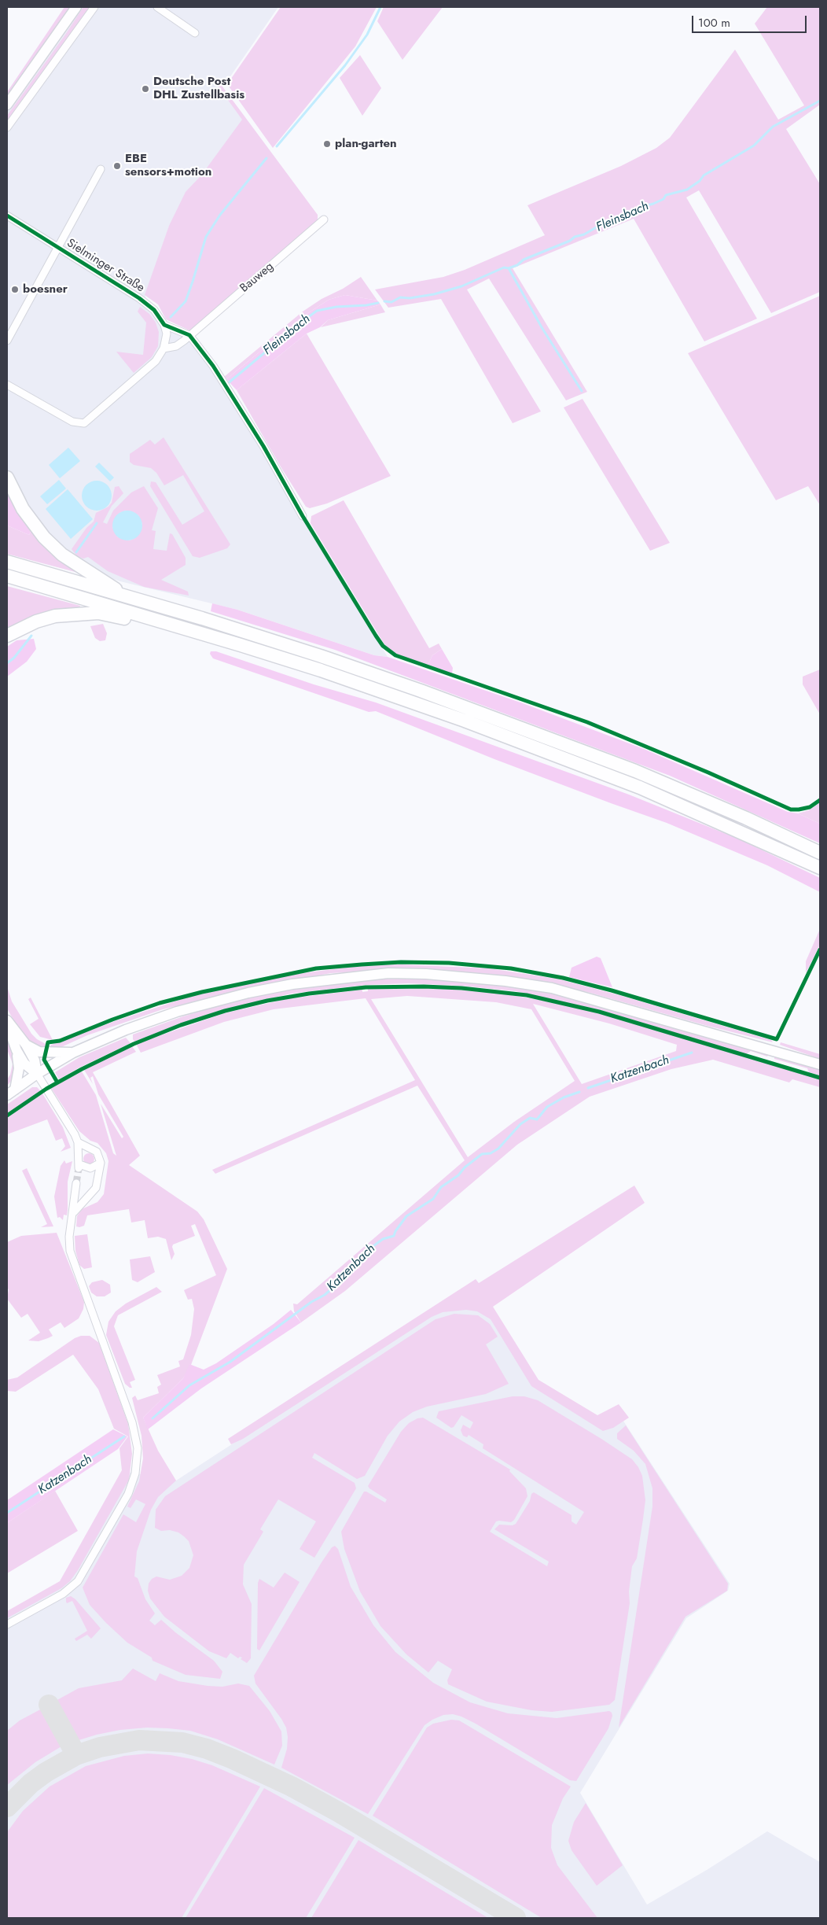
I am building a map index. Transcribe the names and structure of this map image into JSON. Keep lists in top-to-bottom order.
{
  "streets": {
    "street": ["Sielminger Straße", "Bauweg"]
  },
  "water": ["Fleinsbach", "Katzenbach"],
  "places": [
    "Deutsche Post DHL Zustellbasis",
    "plan-garten",
    "EBE sensors+motion",
    "boesner"
  ],
  "scale_bar": "100 m"
}
